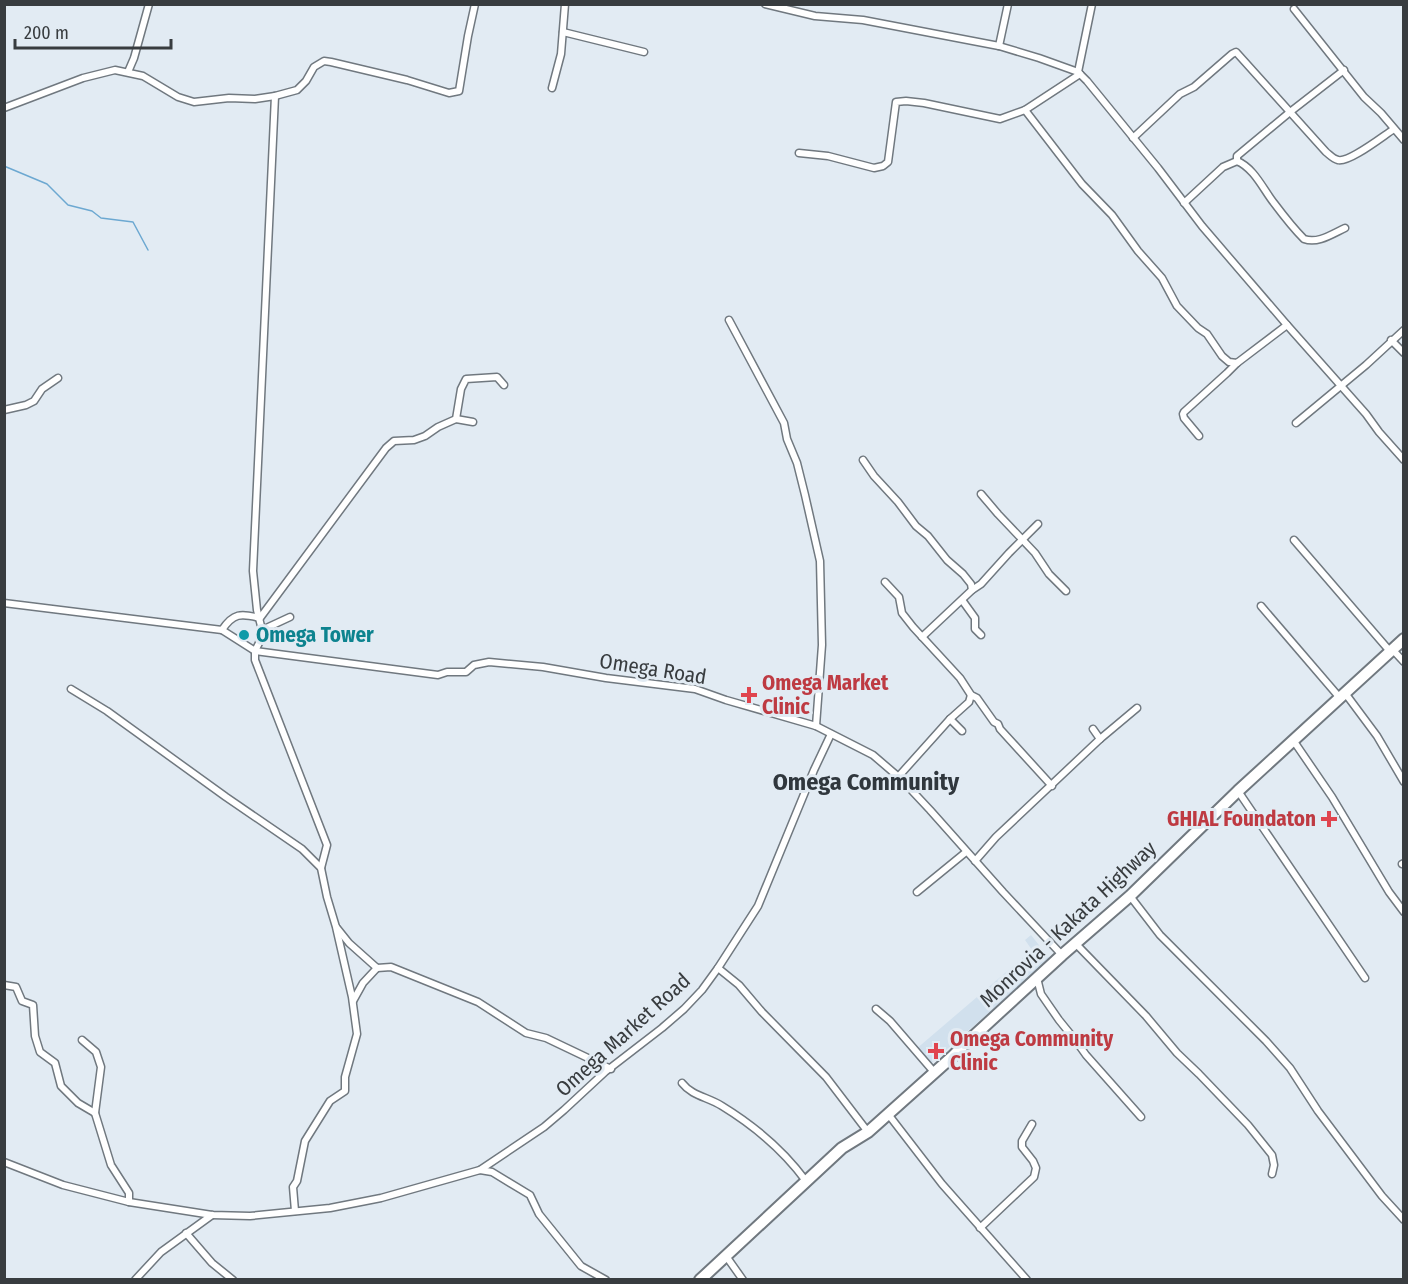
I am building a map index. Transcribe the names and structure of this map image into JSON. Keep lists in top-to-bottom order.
{
  "streets": {
    "highway": ["Monrovia - Kakata Highway"],
    "street": ["Omega Road", "Omega Market Road"]
  },
  "crossings": [
    ["Omega Road", "Monrovia - Kakata Highway"],
    ["Omega Road", "Omega Market Road"]
  ],
  "districts": ["Omega Community"],
  "places": {
    "other": ["Omega Tower"],
    "health": ["Omega Market Clinic", "GHIAL Foundaton", "Omega Community Clinic"]
  },
  "scale_bar": "200 m"
}
